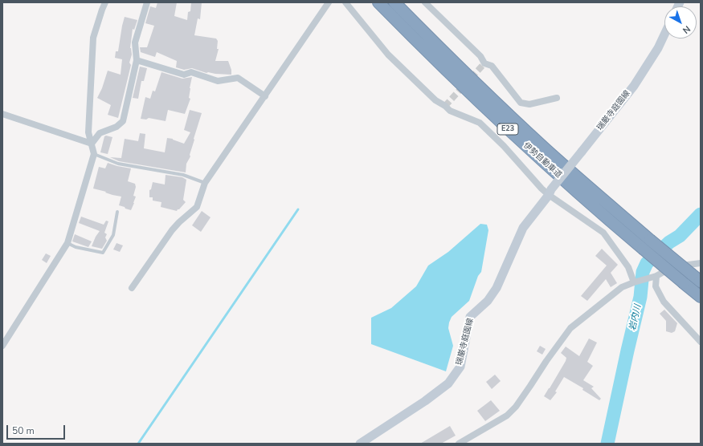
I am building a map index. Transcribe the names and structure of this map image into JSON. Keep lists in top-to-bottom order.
{
  "streets": {
    "highway": ["E23", "伊勢自動車道"],
    "main road": ["瑞厳寺庭園線", "瑞巌寺庭園線"]
  },
  "crossings": [
    ["瑞厳寺庭園線", "瑞巌寺庭園線"]
  ],
  "water": ["岩内川"],
  "scale_bar": "50 m",
  "north": "bottom right"
}
